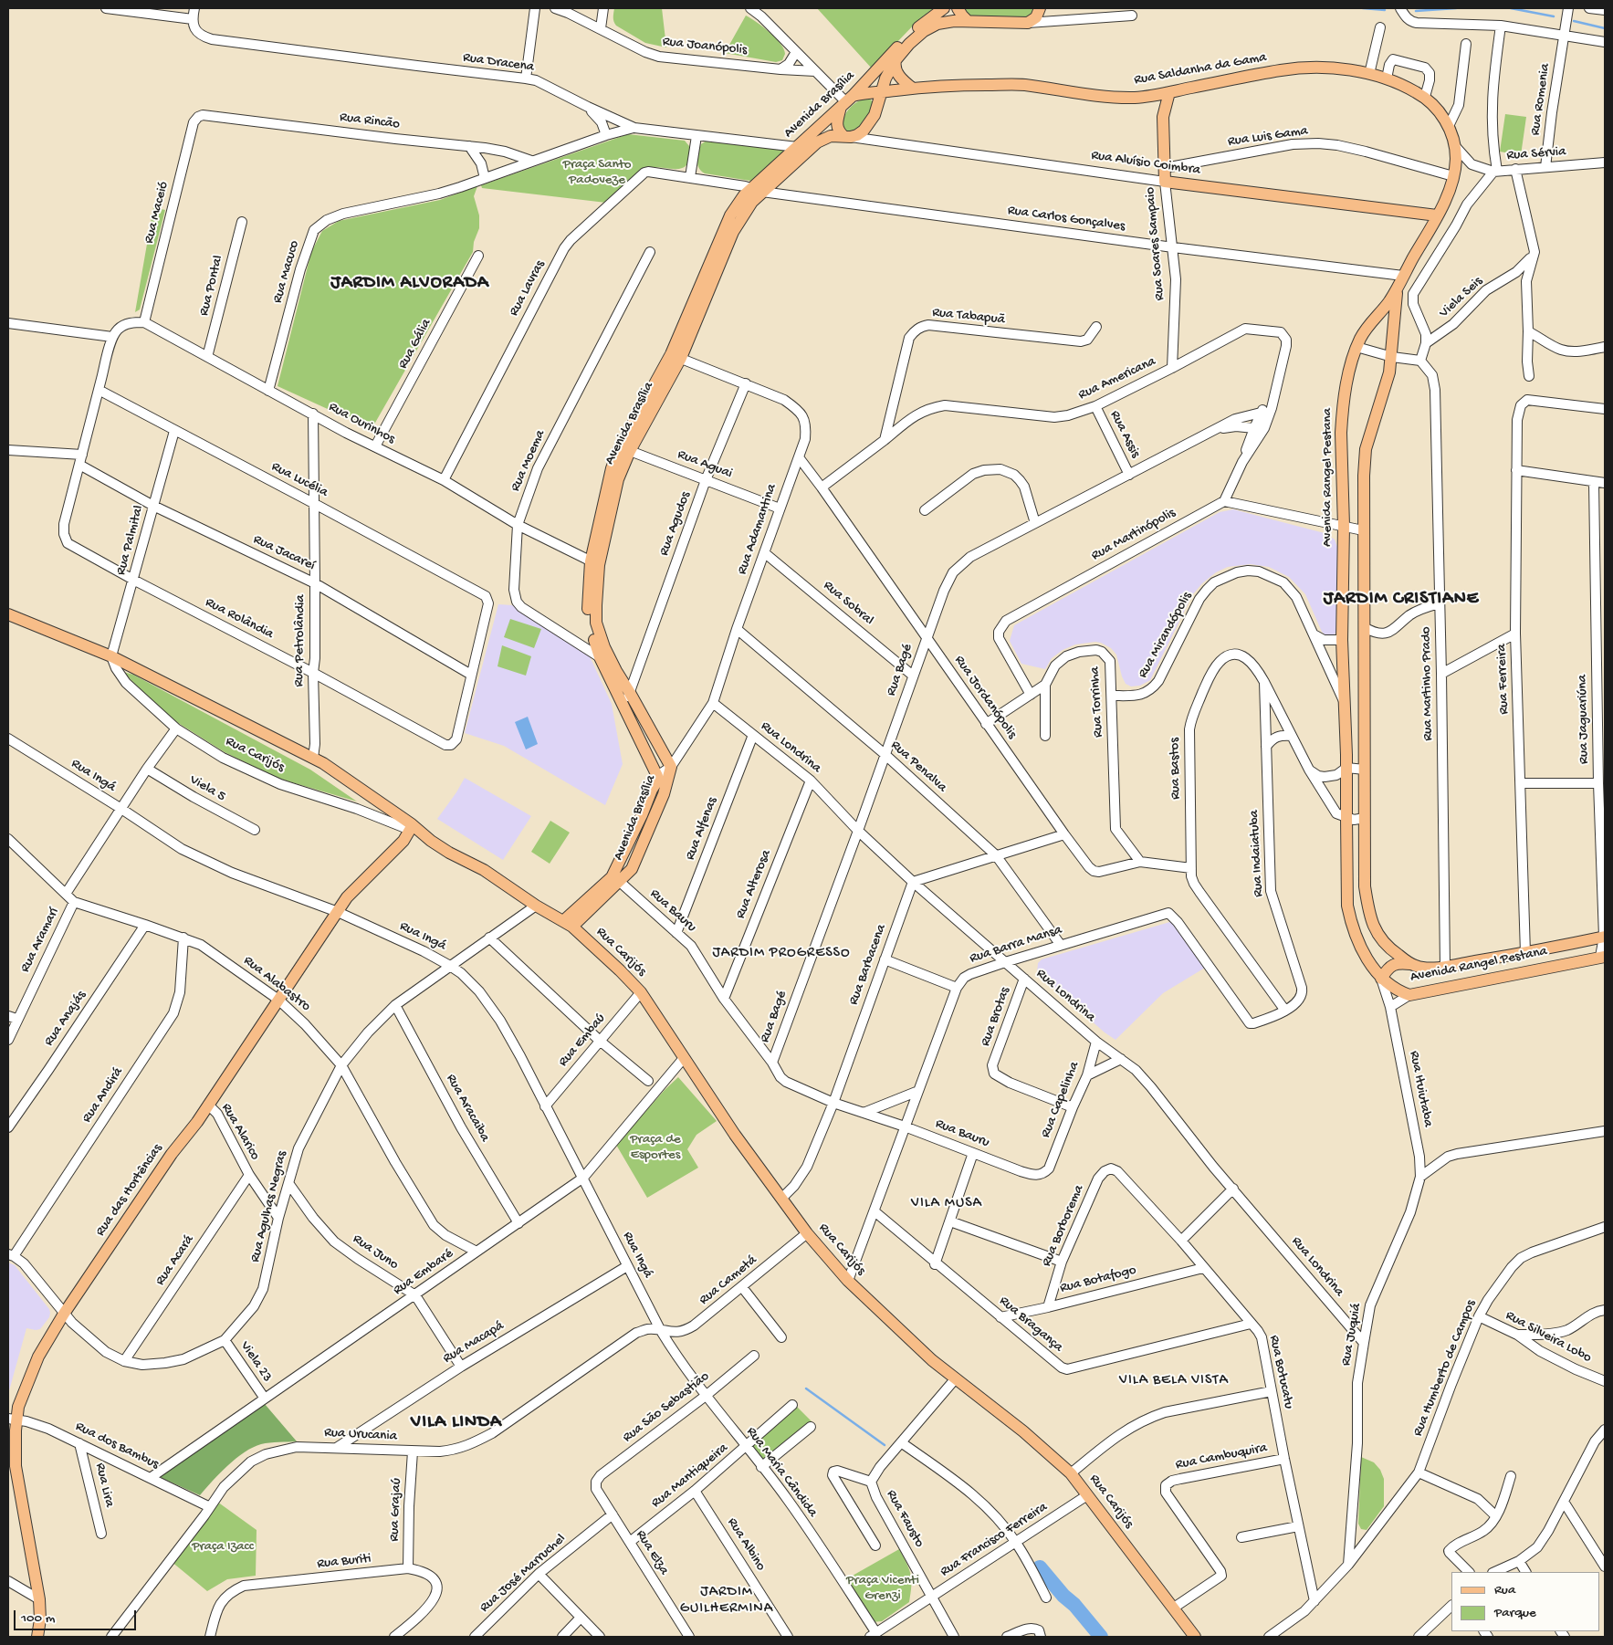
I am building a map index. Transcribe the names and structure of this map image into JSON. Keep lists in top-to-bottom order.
{
  "streets": {
    "main road": [
      "Rua Saldanha da Gama",
      "Avenida Brasília",
      "Rua Aluísio Coimbra",
      "Rua Soares Sampaio",
      "Avenida Rangel Pestana",
      "Rua Carijós",
      "Rua das Hortências"
    ],
    "street": [
      "Rua Joanópolis",
      "Rua Dracena",
      "Rua Romenia",
      "Rua Rincão",
      "Rua Luis Gama",
      "Rua Sérvia",
      "Rua Maceió",
      "Rua Carlos Gonçalves",
      "Rua Macuco",
      "Rua Pontal",
      "Rua Lavras",
      "Viela Seis",
      "Rua Tabapuã",
      "Rua Gália",
      "Rua Americana",
      "Rua Ourinhos",
      "Rua Assis",
      "Rua Moema",
      "Rua Aguai",
      "Rua Lucélia",
      "Rua Agudos",
      "Rua Adamantina",
      "Rua Martinópolis",
      "Rua Palmital",
      "Rua Jacareí",
      "Rua Sobral",
      "Rua Rolândia",
      "Rua Mirandópolis",
      "Rua Petrolândia",
      "Rua Bagé",
      "Rua Ferreira",
      "Rua Martinho Prado",
      "Rua Jordanópolis",
      "Rua Torrinha",
      "Rua Jaguariúna",
      "Rua Londrina",
      "Rua Penalva",
      "Rua Bastos",
      "Rua Ingá",
      "Viela 5",
      "Rua Alfenas",
      "Rua Indaiatuba",
      "Rua Alterosa",
      "Rua Bauru",
      "Rua Aramarí",
      "Rua Barra Mansa",
      "Rua Barbacena",
      "Rua Alabastro",
      "Rua Brotas",
      "Rua Anajás",
      "Rua Embaú",
      "Rua Ituiutaba",
      "Rua Andirá",
      "Rua Capelinha",
      "Rua Aracaiba",
      "Rua Alarico",
      "Rua Agulhas Negras",
      "Rua Borborema",
      "Rua Juno",
      "Rua Acará",
      "Rua Embaré",
      "Rua Botafogo",
      "Rua Cametá",
      "Rua Bragança",
      "Rua Juquiá",
      "Rua Silveira Lobo",
      "Rua Macapá",
      "Viela 23",
      "Rua Humberto de Campos",
      "Rua Botucatu",
      "Rua São Sebastião",
      "Rua Urucania",
      "Rua dos Bambus",
      "Rua Cambuquira",
      "Rua Maria Cândida",
      "Rua Mantiqueira",
      "Rua Lira",
      "Rua Grajaú",
      "Rua Fausto",
      "Rua Francisco Ferreira",
      "Rua Albino",
      "Rua Elza",
      "Rua Buriti",
      "Rua José Marruchel"
    ]
  },
  "crossings": [
    ["Rua Dracena", "Avenida Brasília"],
    ["Rua Dracena", "Rua Macuco"],
    ["Rua Saldanha da Gama", "Avenida Brasília"],
    ["Rua Saldanha da Gama", "Rua Luis Gama"],
    ["Rua Saldanha da Gama", "Rua Sérvia"],
    ["Rua Saldanha da Gama", "Rua Aluísio Coimbra"],
    ["Rua Saldanha da Gama", "Rua Carlos Gonçalves"],
    ["Rua Saldanha da Gama", "Rua Soares Sampaio"],
    ["Rua Saldanha da Gama", "Avenida Rangel Pestana"],
    ["Rua Romenia", "Rua Sérvia"],
    ["Avenida Brasília", "Rua Aluísio Coimbra"],
    ["Avenida Brasília", "Rua Carlos Gonçalves"],
    ["Avenida Brasília", "Rua Lavras"],
    ["Avenida Brasília", "Rua Ourinhos"],
    ["Avenida Brasília", "Rua Moema"],
    ["Avenida Brasília", "Rua Aguai"],
    ["Avenida Brasília", "Rua Agudos"],
    ["Avenida Brasília", "Rua Adamantina"],
    ["Avenida Brasília", "Rua Carijós"],
    ["Avenida Brasília", "Rua Bauru"],
    ["Rua Rincão", "Rua Maceió"],
    ["Rua Rincão", "Rua Macuco"],
    ["Rua Luis Gama", "Rua Soares Sampaio"],
    ["Rua Aluísio Coimbra", "Rua Soares Sampaio"],
    ["Rua Maceió", "Rua Ourinhos"],
    ["Rua Carlos Gonçalves", "Rua Soares Sampaio"],
    ["Rua Carlos Gonçalves", "Rua Lavras"],
    ["Rua Soares Sampaio", "Rua Americana"],
    ["Rua Macuco", "Rua Ourinhos"],
    ["Rua Pontal", "Rua Ourinhos"],
    ["Rua Lavras", "Rua Ourinhos"],
    ["Rua Tabapuã", "Rua Americana"],
    ["Rua Gália", "Rua Ourinhos"],
    ["Rua Americana", "Rua Assis"],
    ["Rua Ourinhos", "Rua Moema"],
    ["Rua Ourinhos", "Rua Petrolândia"],
    ["Rua Assis", "Rua Bagé"],
    ["Rua Aguai", "Rua Agudos"],
    ["Rua Aguai", "Rua Adamantina"],
    ["Avenida Rangel Pestana", "Rua Mirandópolis"],
    ["Avenida Rangel Pestana", "Rua Ferreira"],
    ["Avenida Rangel Pestana", "Rua Martinho Prado"],
    ["Avenida Rangel Pestana", "Rua Jaguariúna"],
    ["Avenida Rangel Pestana", "Rua Bastos"],
    ["Avenida Rangel Pestana", "Rua Ituiutaba"],
    ["Rua Lucélia", "Rua Palmital"],
    ["Rua Lucélia", "Rua Rolândia"],
    ["Rua Lucélia", "Rua Petrolândia"],
    ["Rua Agudos", "Rua Adamantina"],
    ["Rua Adamantina", "Rua Sobral"],
    ["Rua Adamantina", "Rua Jordanópolis"],
    ["Rua Adamantina", "Rua Londrina"],
    ["Rua Adamantina", "Rua Penalva"],
    ["Rua Martinópolis", "Rua Torrinha"],
    ["Rua Palmital", "Rua Jacareí"],
    ["Rua Palmital", "Rua Rolândia"],
    ["Rua Palmital", "Rua Carijós"],
    ["Rua Jacareí", "Rua Rolândia"],
    ["Rua Jacareí", "Rua Petrolândia"],
    ["Rua Sobral", "Rua Bagé"],
    ["Rua Rolândia", "Rua Petrolândia"],
    ["Rua Mirandópolis", "Rua Torrinha"],
    ["Rua Petrolândia", "Rua Carijós"],
    ["Rua Bagé", "Rua Jordanópolis"],
    ["Rua Bagé", "Rua Londrina"],
    ["Rua Bagé", "Rua Penalva"],
    ["Rua Bagé", "Rua Bauru"],
    ["Rua Jordanópolis", "Rua Torrinha"],
    ["Rua Jordanópolis", "Rua Bastos"],
    ["Rua Londrina", "Rua Alfenas"],
    ["Rua Londrina", "Rua Alterosa"],
    ["Rua Londrina", "Rua Barra Mansa"],
    ["Rua Londrina", "Rua Barbacena"],
    ["Rua Londrina", "Rua Brotas"],
    ["Rua Londrina", "Rua Capelinha"],
    ["Rua Londrina", "Rua Juquiá"],
    ["Rua Carijós", "Rua Barra Mansa"],
    ["Rua Carijós", "Rua Barbacena"],
    ["Rua Carijós", "Rua Embaú"],
    ["Rua Carijós", "Rua das Hortências"],
    ["Rua Carijós", "Rua Agulhas Negras"],
    ["Rua Carijós", "Rua Embaré"],
    ["Rua Carijós", "Rua Cametá"],
    ["Rua Carijós", "Rua Cambuquira"],
    ["Rua Carijós", "Rua Fausto"],
    ["Rua Carijós", "Rua Francisco Ferreira"],
    ["Rua Penalva", "Rua Barra Mansa"],
    ["Rua Bastos", "Rua Indaiatuba"],
    ["Rua Bastos", "Rua Barra Mansa"],
    ["Rua Ingá", "Rua Embaú"],
    ["Rua Ingá", "Rua das Hortências"],
    ["Rua Ingá", "Rua Agulhas Negras"],
    ["Rua Ingá", "Rua Embaré"],
    ["Rua Ingá", "Rua Cametá"],
    ["Rua Ingá", "Rua Macapá"],
    ["Rua Ingá", "Rua Urucania"],
    ["Rua Ingá", "Rua Maria Cândida"],
    ["Rua Alfenas", "Rua Bauru"],
    ["Rua Indaiatuba", "Rua Barra Mansa"],
    ["Rua Alterosa", "Rua Bauru"],
    ["Rua Bauru", "Rua Barra Mansa"],
    ["Rua Bauru", "Rua Barbacena"],
    ["Rua Bauru", "Rua Capelinha"],
    ["Rua Aramarí", "Rua Alabastro"],
    ["Rua Barra Mansa", "Rua Bragança"],
    ["Rua Alabastro", "Rua Anajás"],
    ["Rua Alabastro", "Rua Andirá"],
    ["Rua Alabastro", "Rua das Hortências"],
    ["Rua Alabastro", "Rua Agulhas Negras"],
    ["Rua Alabastro", "Rua Embaré"],
    ["Rua Brotas", "Rua Capelinha"],
    ["Rua Ituiutaba", "Rua Juquiá"],
    ["Rua Andirá", "Rua Agulhas Negras"],
    ["Rua Aracaiba", "Rua Agulhas Negras"],
    ["Rua Aracaiba", "Rua Embaré"],
    ["Rua Alarico", "Rua das Hortências"],
    ["Rua Alarico", "Rua Agulhas Negras"],
    ["Rua Alarico", "Rua Acará"],
    ["Rua das Hortências", "Rua Agulhas Negras"],
    ["Rua das Hortências", "Rua dos Bambus"],
    ["Rua Agulhas Negras", "Rua Juno"],
    ["Rua Agulhas Negras", "Rua Acará"],
    ["Rua Agulhas Negras", "Viela 23"],
    ["Rua Borborema", "Rua Botafogo"],
    ["Rua Borborema", "Rua Botucatu"],
    ["Rua Juno", "Rua Embaré"],
    ["Rua Juno", "Rua Macapá"],
    ["Rua Embaré", "Viela 23"],
    ["Rua Embaré", "Rua dos Bambus"],
    ["Rua Botafogo", "Rua Bragança"],
    ["Rua Botafogo", "Rua Botucatu"],
    ["Rua Cametá", "Rua Urucania"],
    ["Rua Cametá", "Rua Maria Cândida"],
    ["Rua Bragança", "Rua Botucatu"],
    ["Rua Juquiá", "Rua Humberto de Campos"],
    ["Rua Silveira Lobo", "Rua Humberto de Campos"],
    ["Rua Macapá", "Rua Urucania"],
    ["Rua Botucatu", "Rua Cambuquira"],
    ["Rua São Sebastião", "Rua Maria Cândida"],
    ["Rua São Sebastião", "Rua Elza"],
    ["Rua Urucania", "Rua dos Bambus"],
    ["Rua Urucania", "Rua Maria Cândida"],
    ["Rua Urucania", "Rua Grajaú"],
    ["Rua dos Bambus", "Rua Lira"],
    ["Rua Maria Cândida", "Rua Mantiqueira"],
    ["Rua Maria Cândida", "Rua Francisco Ferreira"],
    ["Rua Mantiqueira", "Rua Albino"],
    ["Rua Mantiqueira", "Rua Elza"],
    ["Rua Grajaú", "Rua Buriti"],
    ["Rua Fausto", "Rua Francisco Ferreira"],
    ["Rua Elza", "Rua José Marruchel"]
  ],
  "districts": [
    "JARDIM ALVORADA",
    "JARDIM CRISTIANE",
    "JARDIM PROGRESSO",
    "VILA MUSA",
    "VILA BELA VISTA",
    "VILA LINDA",
    "JARDIM GUILHERMINA"
  ],
  "parks": [
    "Praça Santo Padoveze",
    "Praça de Esportes",
    "Praça Izacc",
    "Praça Vicenti Grenzi"
  ],
  "legend": ["Rua", "Parque"],
  "scale_bar": "100 m"
}
